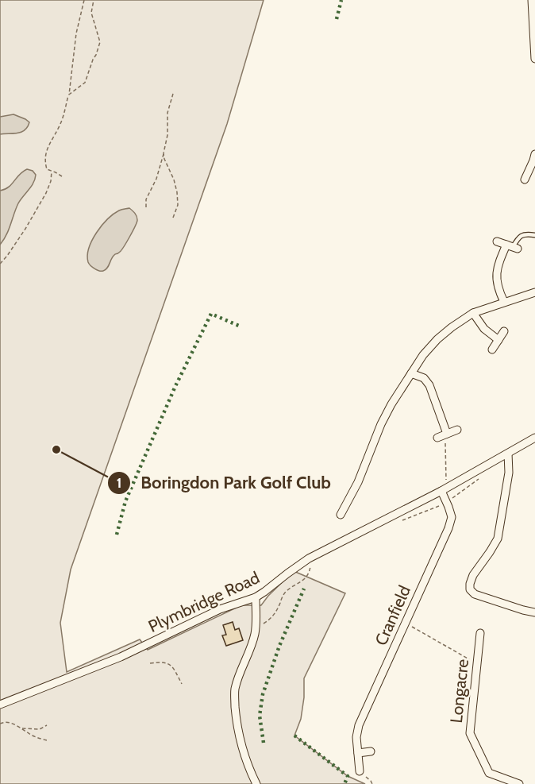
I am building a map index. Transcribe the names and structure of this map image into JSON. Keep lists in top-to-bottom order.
{
  "streets": {
    "street": ["Plymbridge Road", "Cranfield", "Longacre"]
  },
  "crossings": [
    ["Plymbridge Road", "Cranfield"]
  ],
  "places": ["Boringdon Park Golf Club"]
}
